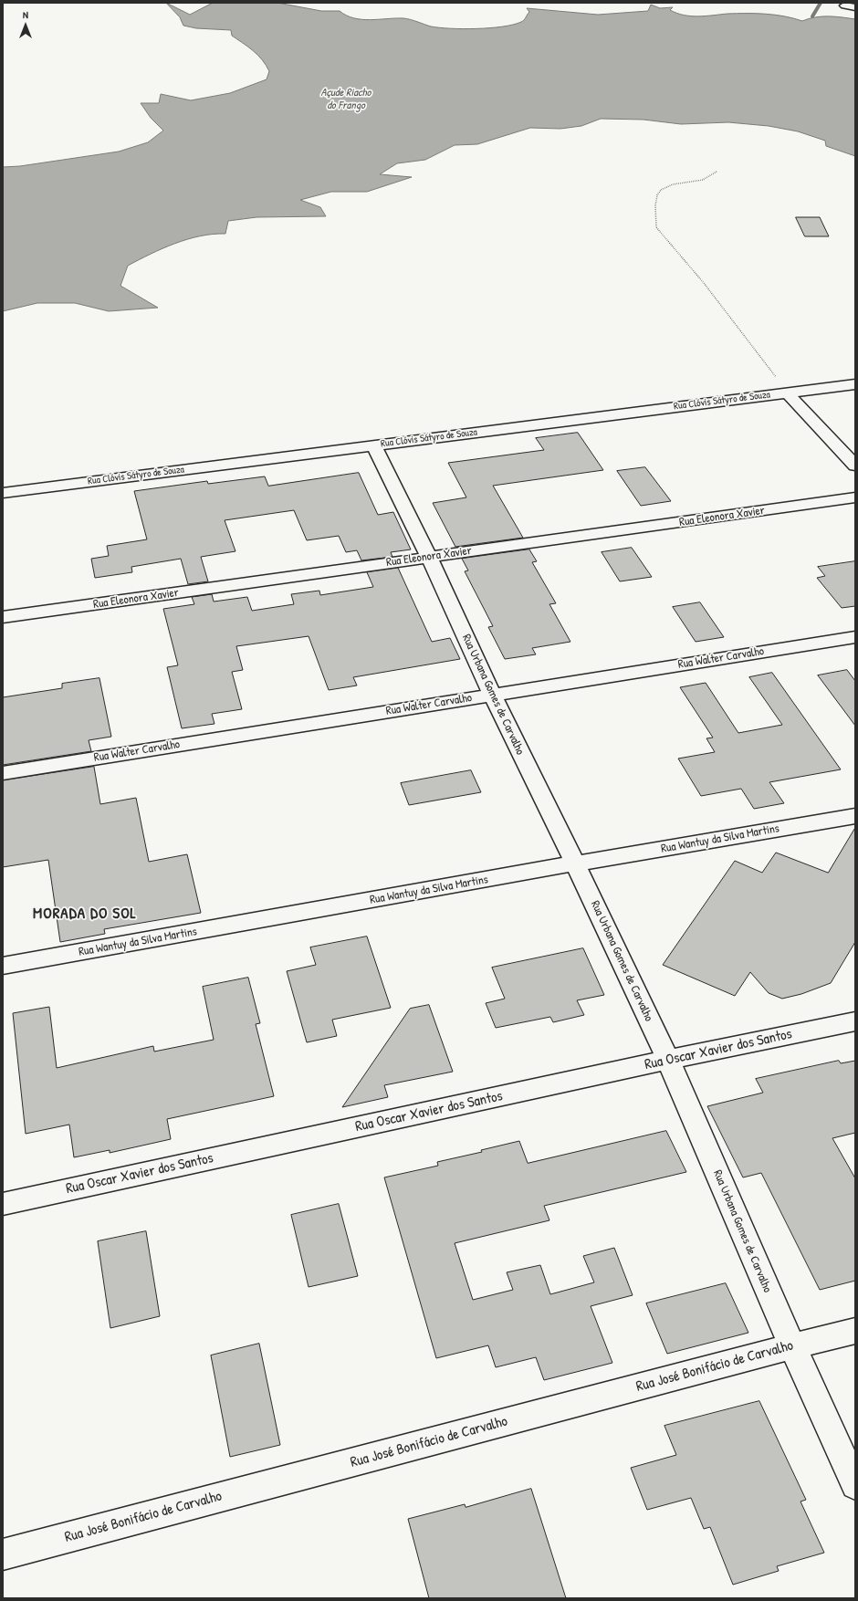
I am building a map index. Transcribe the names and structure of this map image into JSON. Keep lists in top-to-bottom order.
{
  "streets": {
    "street": [
      "Rua Clóvis Sátyro de Souza",
      "Rua Eleonora Xavier",
      "Rua Walter Carvalho",
      "Rua Urbana Gomes de Carvalho",
      "Rua Wantuy da Silva Martins",
      "Rua Oscar Xavier dos Santos",
      "Rua José Bonifácio de Carvalho"
    ]
  },
  "crossings": [
    ["Rua Clóvis Sátyro de Souza", "Rua Urbana Gomes de Carvalho"],
    ["Rua Eleonora Xavier", "Rua Urbana Gomes de Carvalho"],
    ["Rua Walter Carvalho", "Rua Urbana Gomes de Carvalho"],
    ["Rua Urbana Gomes de Carvalho", "Rua Wantuy da Silva Martins"],
    ["Rua Urbana Gomes de Carvalho", "Rua Oscar Xavier dos Santos"],
    ["Rua Urbana Gomes de Carvalho", "Rua José Bonifácio de Carvalho"]
  ],
  "districts": ["MORADA DO SOL"],
  "water": ["Açude Riacho do Frango"],
  "north": "top"
}
